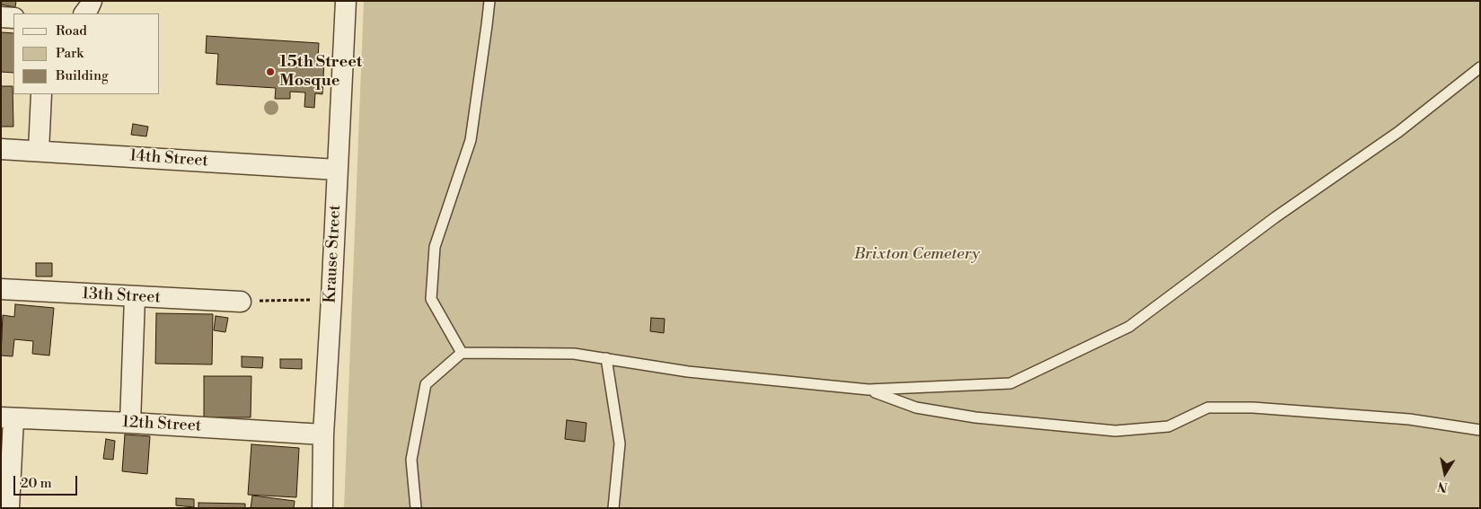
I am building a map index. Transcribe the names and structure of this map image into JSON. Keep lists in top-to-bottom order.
{
  "streets": {
    "street": [
      "14th Street",
      "Krause Street",
      "13th Street",
      "12th Street"
    ]
  },
  "crossings": [
    ["14th Street", "Krause Street"],
    ["Krause Street", "12th Street"]
  ],
  "parks": ["Brixton Cemetery"],
  "places": ["15th Street Mosque"],
  "legend": ["Road", "Park", "Building"],
  "scale_bar": "20 m",
  "north": "bottom"
}
